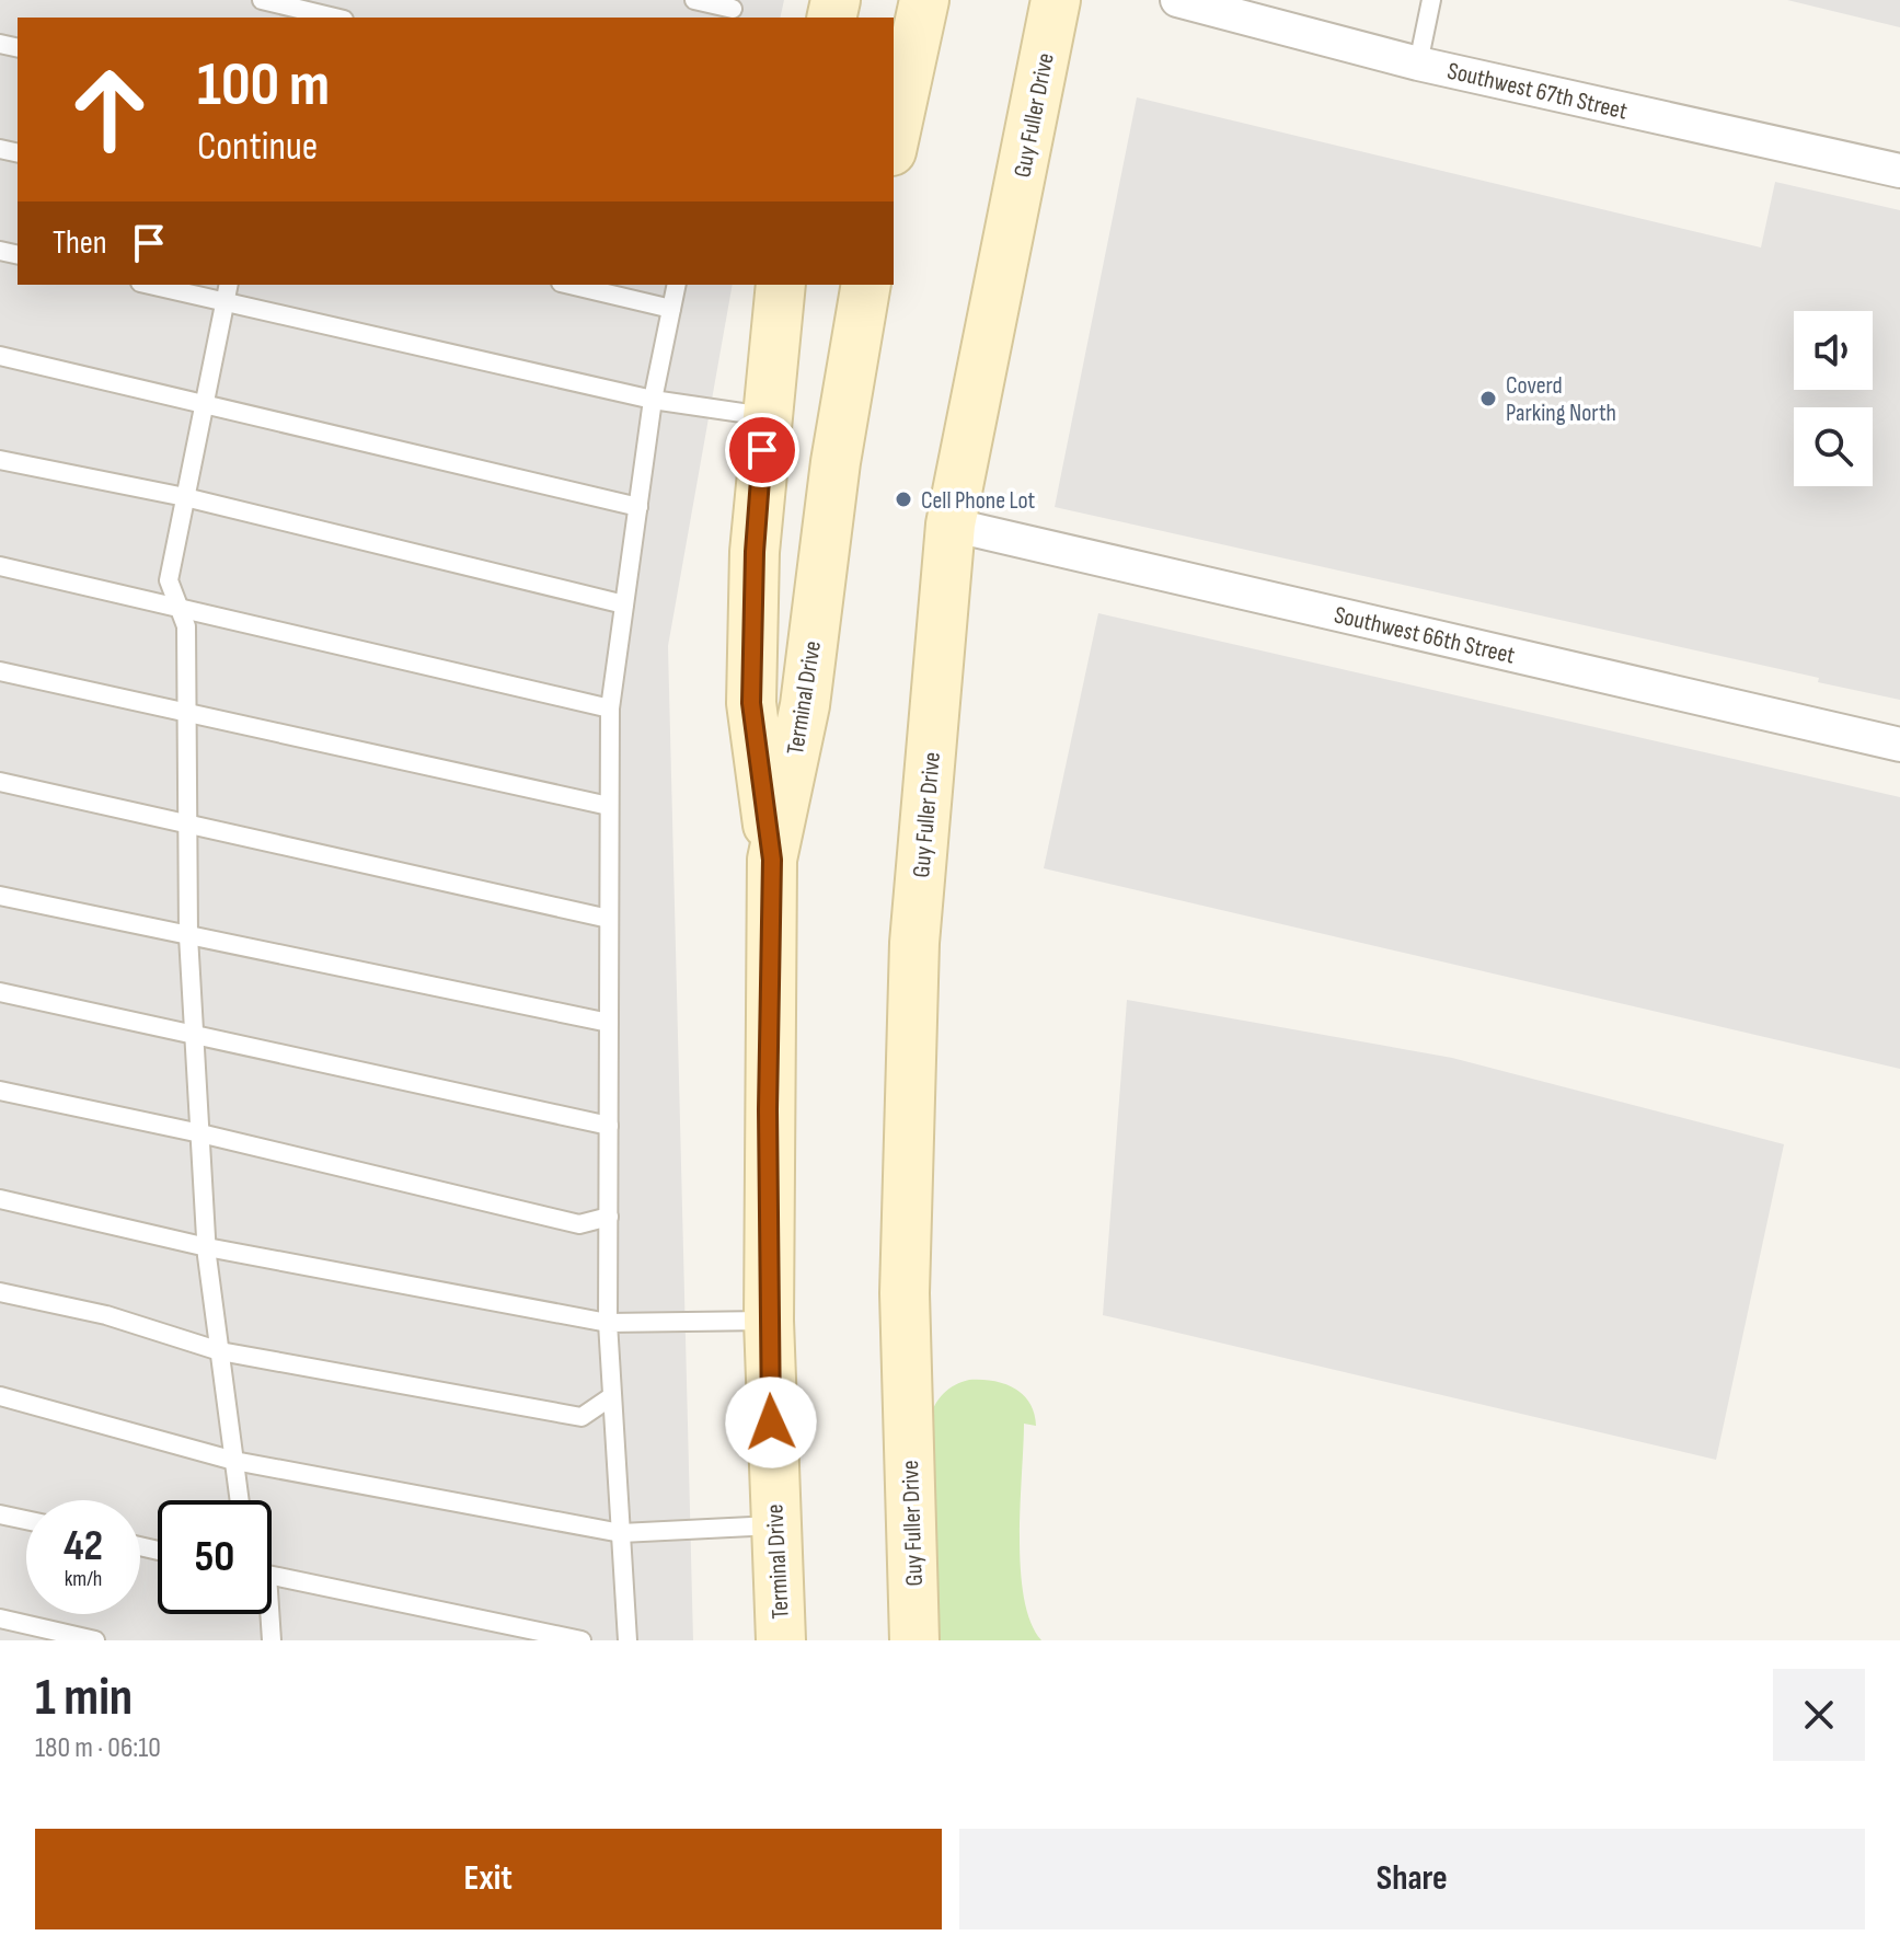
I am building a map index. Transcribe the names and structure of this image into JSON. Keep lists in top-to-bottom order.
{
  "streets": {
    "main road": ["Guy Fuller Drive", "Terminal Drive"],
    "street": ["Southwest 67th Street", "Southwest 66th Street"]
  },
  "crossings": [
    ["Guy Fuller Drive", "Southwest 66th Street"]
  ],
  "places": ["Coverd Parking North", "Cell Phone Lot"],
  "page": {
    "turn": ["100 m", "Continue"],
    "then": "Then",
    "speed": "42 km/h",
    "limit": "50",
    "heading": ["1 min", "180 m · 06:10"],
    "buttons": ["Exit", "Share"]
  }
}
